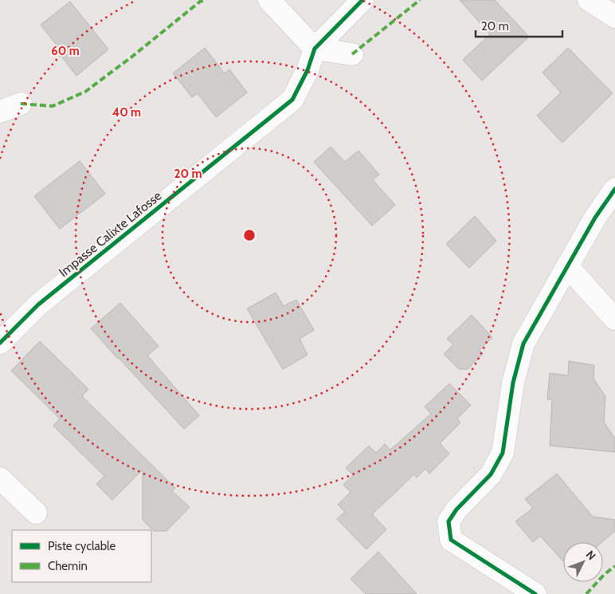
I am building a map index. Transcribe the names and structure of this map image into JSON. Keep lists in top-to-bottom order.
{
  "streets": {
    "street": ["Impasse Calixte Lafosse"]
  },
  "legend": ["Piste cyclable", "Chemin"],
  "scale_bar": "20 m",
  "north": "top right",
  "rings": ["60 m", "40 m", "20 m"]
}
